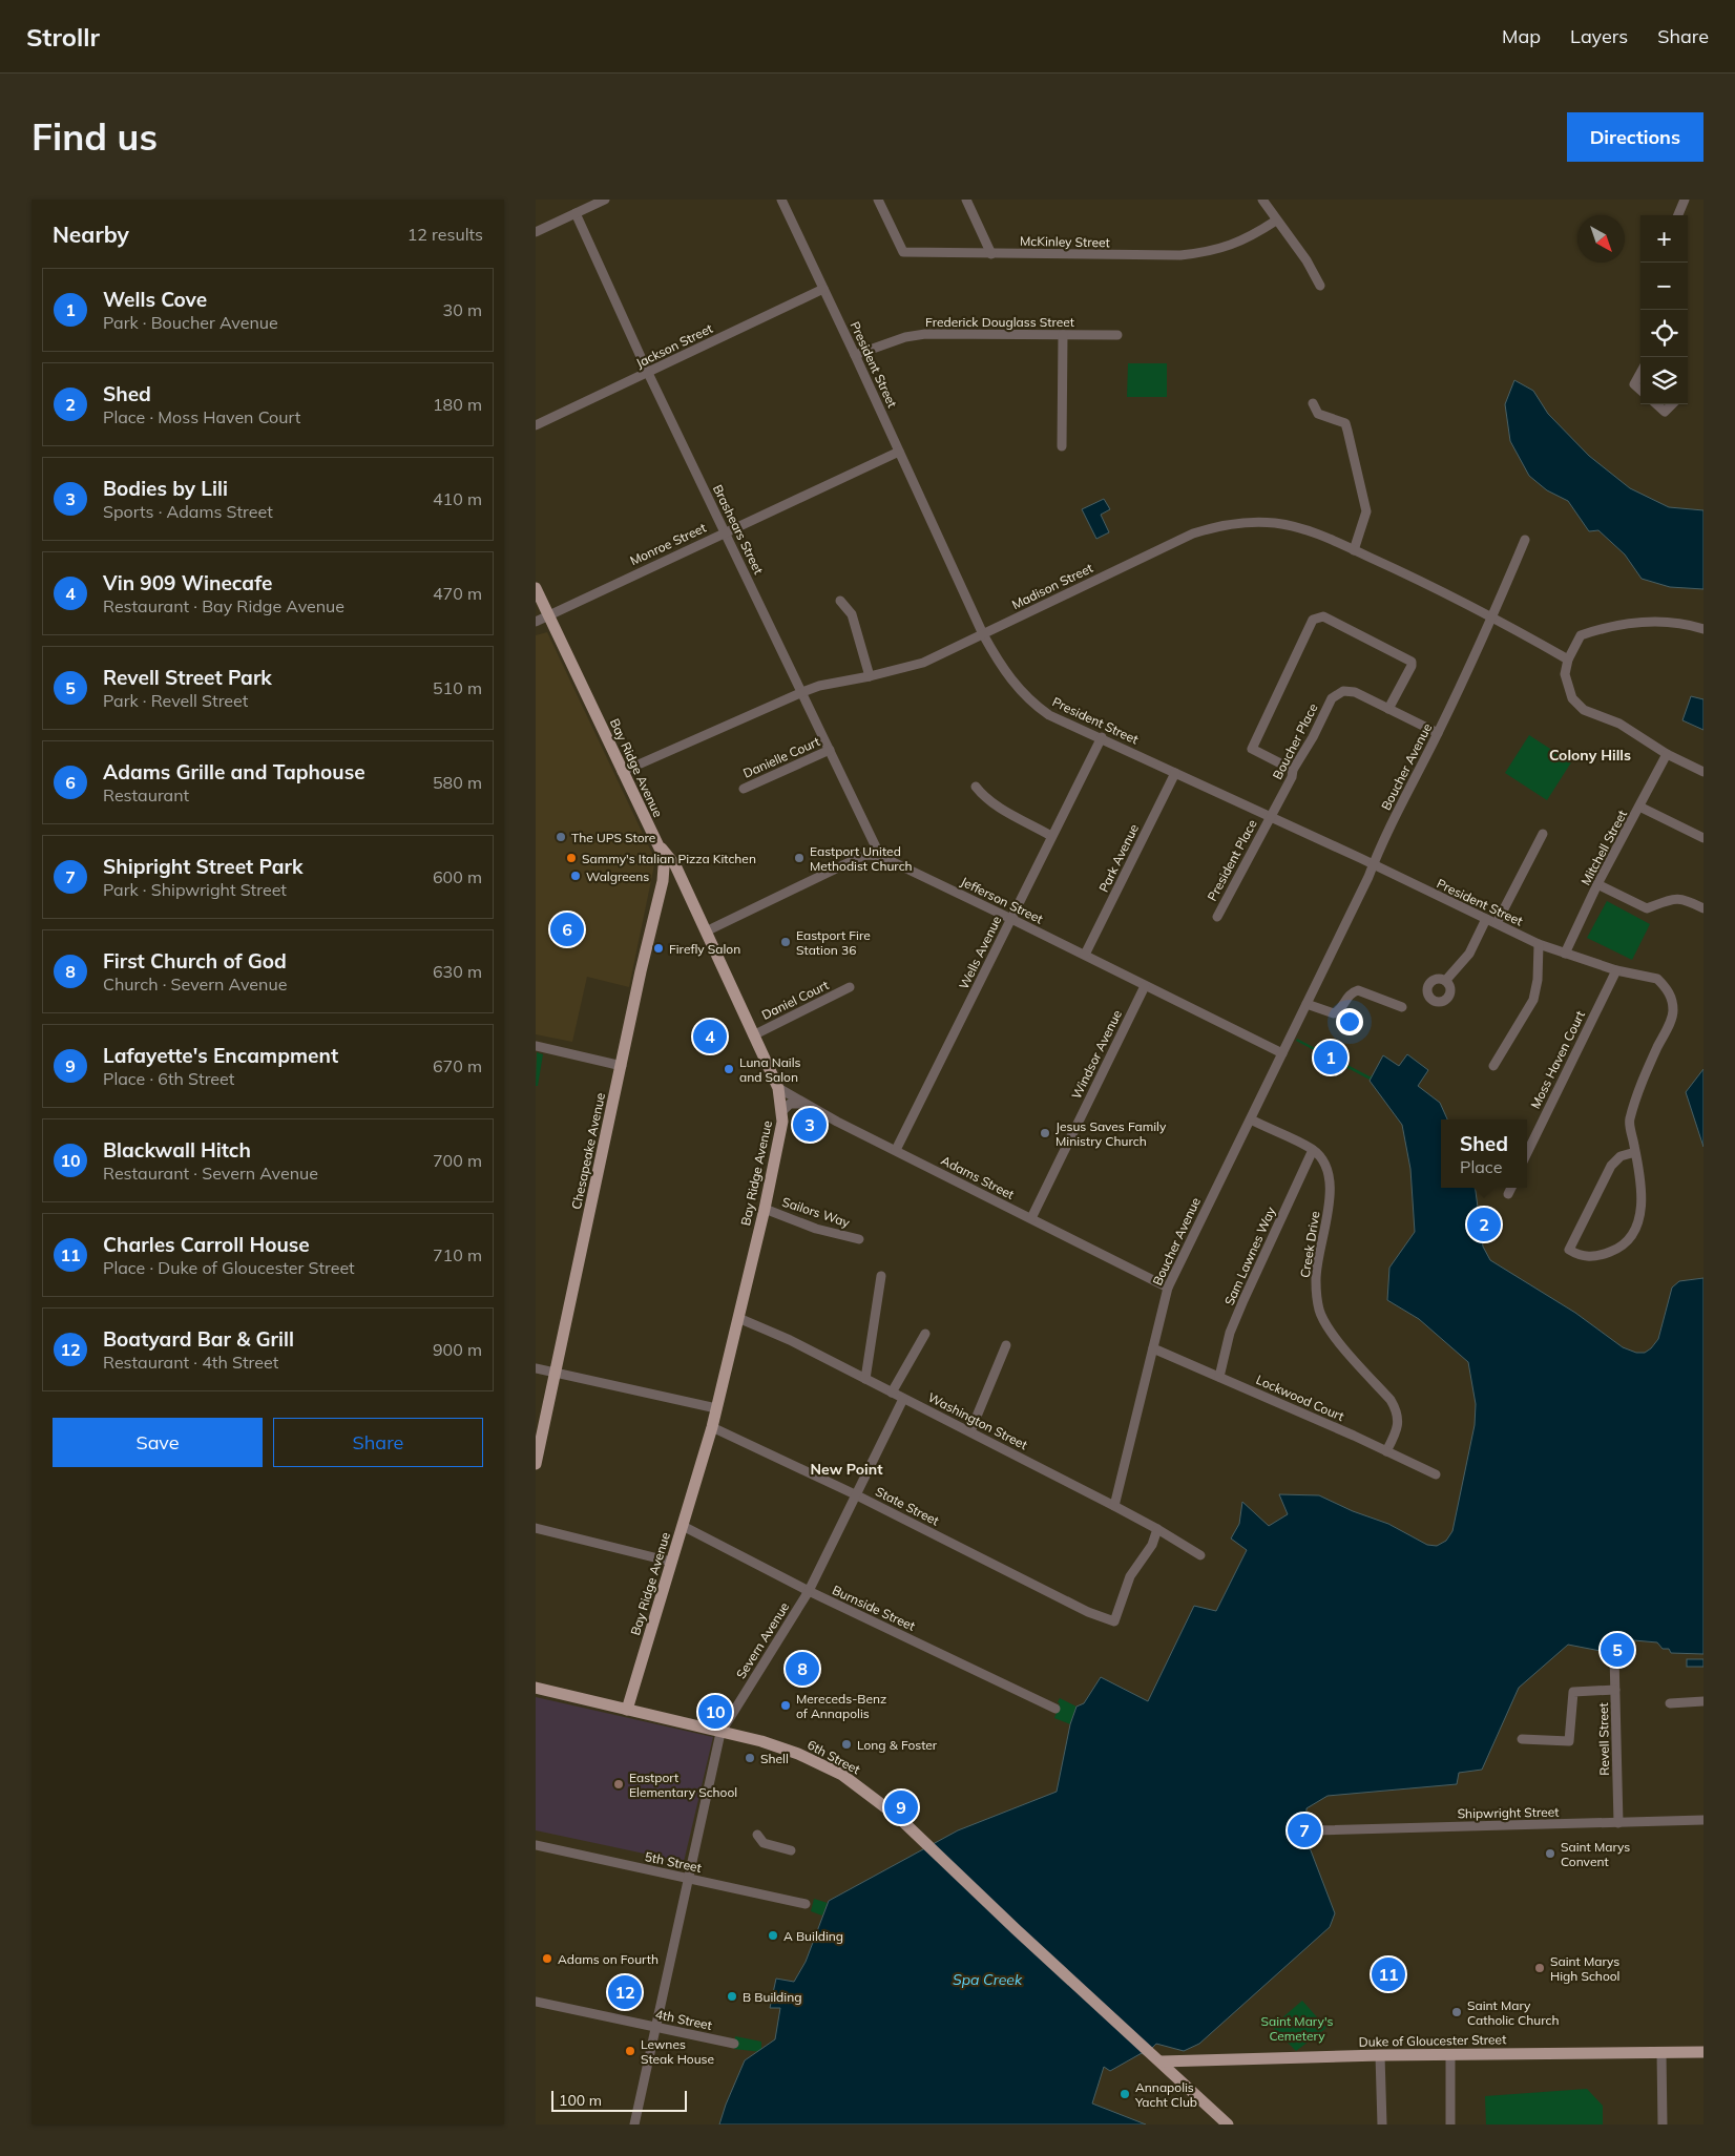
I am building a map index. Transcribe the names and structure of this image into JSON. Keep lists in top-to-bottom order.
{
  "streets": {
    "main road": [
      "Bay Ridge Avenue",
      "Chesapeake Avenue",
      "6th Street",
      "Duke of Gloucester Street"
    ],
    "street": [
      "McKinley Street",
      "Frederick Douglass Street",
      "Jackson Street",
      "President Street",
      "Brashears Street",
      "Monroe Street",
      "Madison Street",
      "Boucher Place",
      "Danielle Court",
      "Boucher Avenue",
      "Mitchell Street",
      "Park Avenue",
      "President Place",
      "Jefferson Street",
      "Wells Avenue",
      "Daniel Court",
      "Windsor Avenue",
      "Moss Haven Court",
      "Adams Street",
      "Sailors Way",
      "Creek Drive",
      "Sam Lawnes Way",
      "Lockwood Court",
      "Washington Street",
      "State Street",
      "Burnside Street",
      "Severn Avenue",
      "Revell Street",
      "Shipwright Street",
      "5th Street",
      "4th Street"
    ]
  },
  "crossings": [
    ["Frederick Douglass Street", "President Street"],
    ["Jackson Street", "President Street"],
    ["Jackson Street", "Brashears Street"],
    ["President Street", "Monroe Street"],
    ["President Street", "Madison Street"],
    ["President Street", "Boucher Place"],
    ["President Street", "Boucher Avenue"],
    ["President Street", "Mitchell Street"],
    ["President Street", "Park Avenue"],
    ["President Street", "President Place"],
    ["President Street", "Wells Avenue"],
    ["President Street", "Moss Haven Court"],
    ["Brashears Street", "Monroe Street"],
    ["Brashears Street", "Madison Street"],
    ["Brashears Street", "Danielle Court"],
    ["Brashears Street", "Jefferson Street"],
    ["Monroe Street", "Bay Ridge Avenue"],
    ["Madison Street", "Boucher Avenue"],
    ["Madison Street", "Bay Ridge Avenue"],
    ["Boucher Place", "Boucher Avenue"],
    ["Boucher Place", "President Place"],
    ["Boucher Avenue", "Jefferson Street"],
    ["Boucher Avenue", "Adams Street"],
    ["Boucher Avenue", "Creek Drive"],
    ["Boucher Avenue", "Lockwood Court"],
    ["Boucher Avenue", "Washington Street"],
    ["Bay Ridge Avenue", "Daniel Court"],
    ["Bay Ridge Avenue", "Chesapeake Avenue"],
    ["Bay Ridge Avenue", "Adams Street"],
    ["Bay Ridge Avenue", "Sailors Way"],
    ["Bay Ridge Avenue", "Washington Street"],
    ["Bay Ridge Avenue", "State Street"],
    ["Bay Ridge Avenue", "Burnside Street"],
    ["Bay Ridge Avenue", "6th Street"],
    ["Park Avenue", "Jefferson Street"],
    ["Jefferson Street", "Wells Avenue"],
    ["Jefferson Street", "Windsor Avenue"],
    ["Wells Avenue", "Adams Street"],
    ["Windsor Avenue", "Adams Street"],
    ["Creek Drive", "Sam Lawnes Way"],
    ["Creek Drive", "Lockwood Court"],
    ["Sam Lawnes Way", "Lockwood Court"],
    ["Washington Street", "State Street"],
    ["Washington Street", "Severn Avenue"],
    ["State Street", "Severn Avenue"],
    ["Burnside Street", "Severn Avenue"],
    ["Severn Avenue", "6th Street"],
    ["Severn Avenue", "5th Street"],
    ["Severn Avenue", "4th Street"],
    ["Revell Street", "Shipwright Street"],
    ["6th Street", "Duke of Gloucester Street"]
  ],
  "districts": ["Colony Hills", "New Point"],
  "water": ["Spa Creek"],
  "parks": ["Saint Mary's Cemetery"],
  "places": [
    "The UPS Store",
    "Sammy's Italian Pizza Kitchen",
    "Eastport United Methodist Church",
    "Walgreens",
    "Eastport Fire Station 36",
    "Firefly Salon",
    "Luna Nails and Salon",
    "Jesus Saves Family Ministry Church",
    "Mereceds-Benz of Annapolis",
    "Long & Foster",
    "Shell",
    "Eastport Elementary School",
    "Saint Marys Convent",
    "A Building",
    "Adams on Fourth",
    "Saint Marys High School",
    "B Building",
    "Saint Mary Catholic Church",
    "Lewnes Steak House",
    "Annapolis Yacht Club"
  ],
  "scale_bar": "100 m",
  "north": "bottom right",
  "page": {
    "header": "Strollr",
    "nav": ["Map", "Layers", "Share"],
    "buttons": [
      "Directions",
      ["Save", "Share"]
    ],
    "title": "Find us",
    "heading": ["Nearby", "12 results"],
    "map_buttons": ["+", "−"],
    "list": [
      {
        "mark": "1",
        "name": "Wells Cove",
        "note": "Park · Boucher Avenue",
        "value": "30 m"
      },
      {
        "mark": "2",
        "name": "Shed",
        "note": "Place · Moss Haven Court",
        "value": "180 m"
      },
      {
        "mark": "3",
        "name": "Bodies by Lili",
        "note": "Sports · Adams Street",
        "value": "410 m"
      },
      {
        "mark": "4",
        "name": "Vin 909 Winecafe",
        "note": "Restaurant · Bay Ridge Avenue",
        "value": "470 m"
      },
      {
        "mark": "5",
        "name": "Revell Street Park",
        "note": "Park · Revell Street",
        "value": "510 m"
      },
      {
        "mark": "6",
        "name": "Adams Grille and Taphouse",
        "note": "Restaurant",
        "value": "580 m"
      },
      {
        "mark": "7",
        "name": "Shipright Street Park",
        "note": "Park · Shipwright Street",
        "value": "600 m"
      },
      {
        "mark": "8",
        "name": "First Church of God",
        "note": "Church · Severn Avenue",
        "value": "630 m"
      },
      {
        "mark": "9",
        "name": "Lafayette's Encampment",
        "note": "Place · 6th Street",
        "value": "670 m"
      },
      {
        "mark": "10",
        "name": "Blackwall Hitch",
        "note": "Restaurant · Severn Avenue",
        "value": "700 m"
      },
      {
        "mark": "11",
        "name": "Charles Carroll House",
        "note": "Place · Duke of Gloucester Street",
        "value": "710 m"
      },
      {
        "mark": "12",
        "name": "Boatyard Bar & Grill",
        "note": "Restaurant · 4th Street",
        "value": "900 m"
      }
    ],
    "pins": [
      "6",
      "4",
      "1",
      "3",
      "2",
      "5",
      "8",
      "10",
      "9",
      "7",
      "11",
      "12"
    ],
    "popup": ["Shed", "Place"],
    "scale": "100 m"
  }
}
